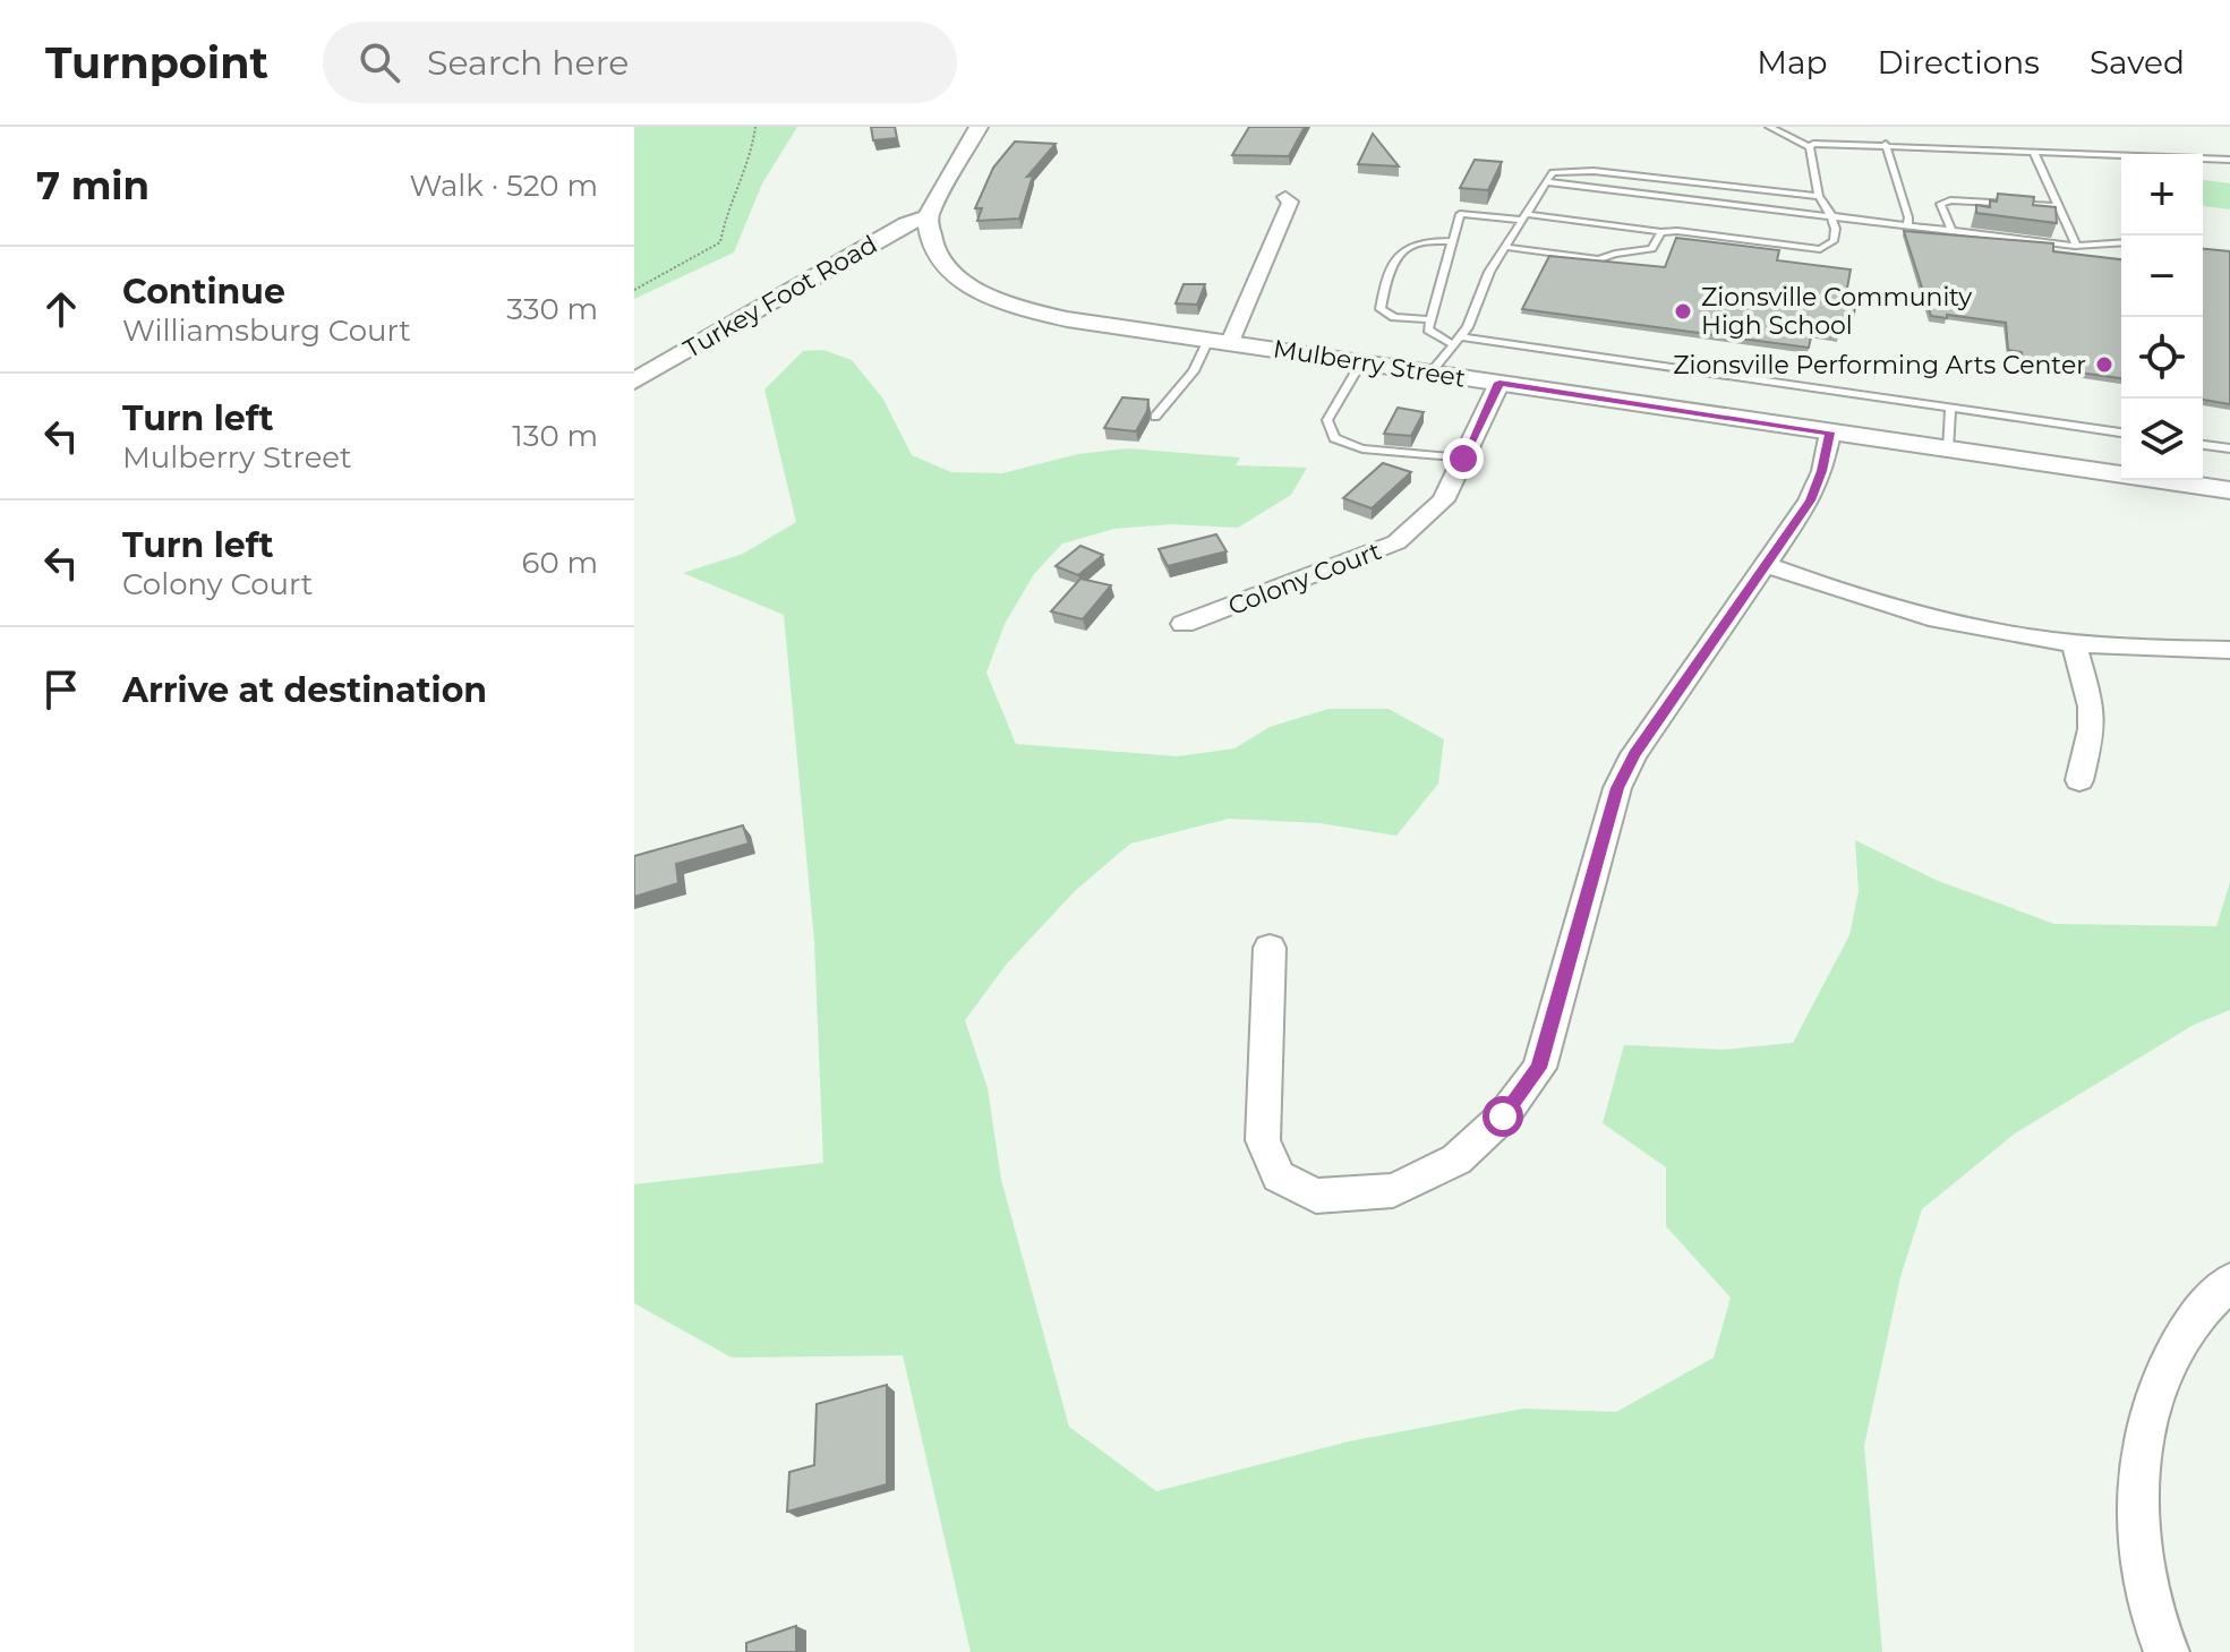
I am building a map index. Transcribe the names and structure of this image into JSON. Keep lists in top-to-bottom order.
{
  "streets": {
    "street": ["Turkey Foot Road", "Mulberry Street", "Colony Court"]
  },
  "crossings": [
    ["Turkey Foot Road", "Mulberry Street"],
    ["Mulberry Street", "Colony Court"]
  ],
  "places": ["Zionsville Community High School", "Zionsville Performing Arts Center"],
  "page": {
    "header": "Turnpoint",
    "search": "Search here",
    "nav": ["Map", "Directions", "Saved"],
    "heading": ["7 min", "Walk · 520 m"],
    "map_buttons": ["+", "−"],
    "list": [
      ["Continue", "Williamsburg Court", "330 m"],
      ["Turn left", "Mulberry Street", "130 m"],
      ["Turn left", "Colony Court", "60 m"],
      "Arrive at destination"
    ]
  }
}
